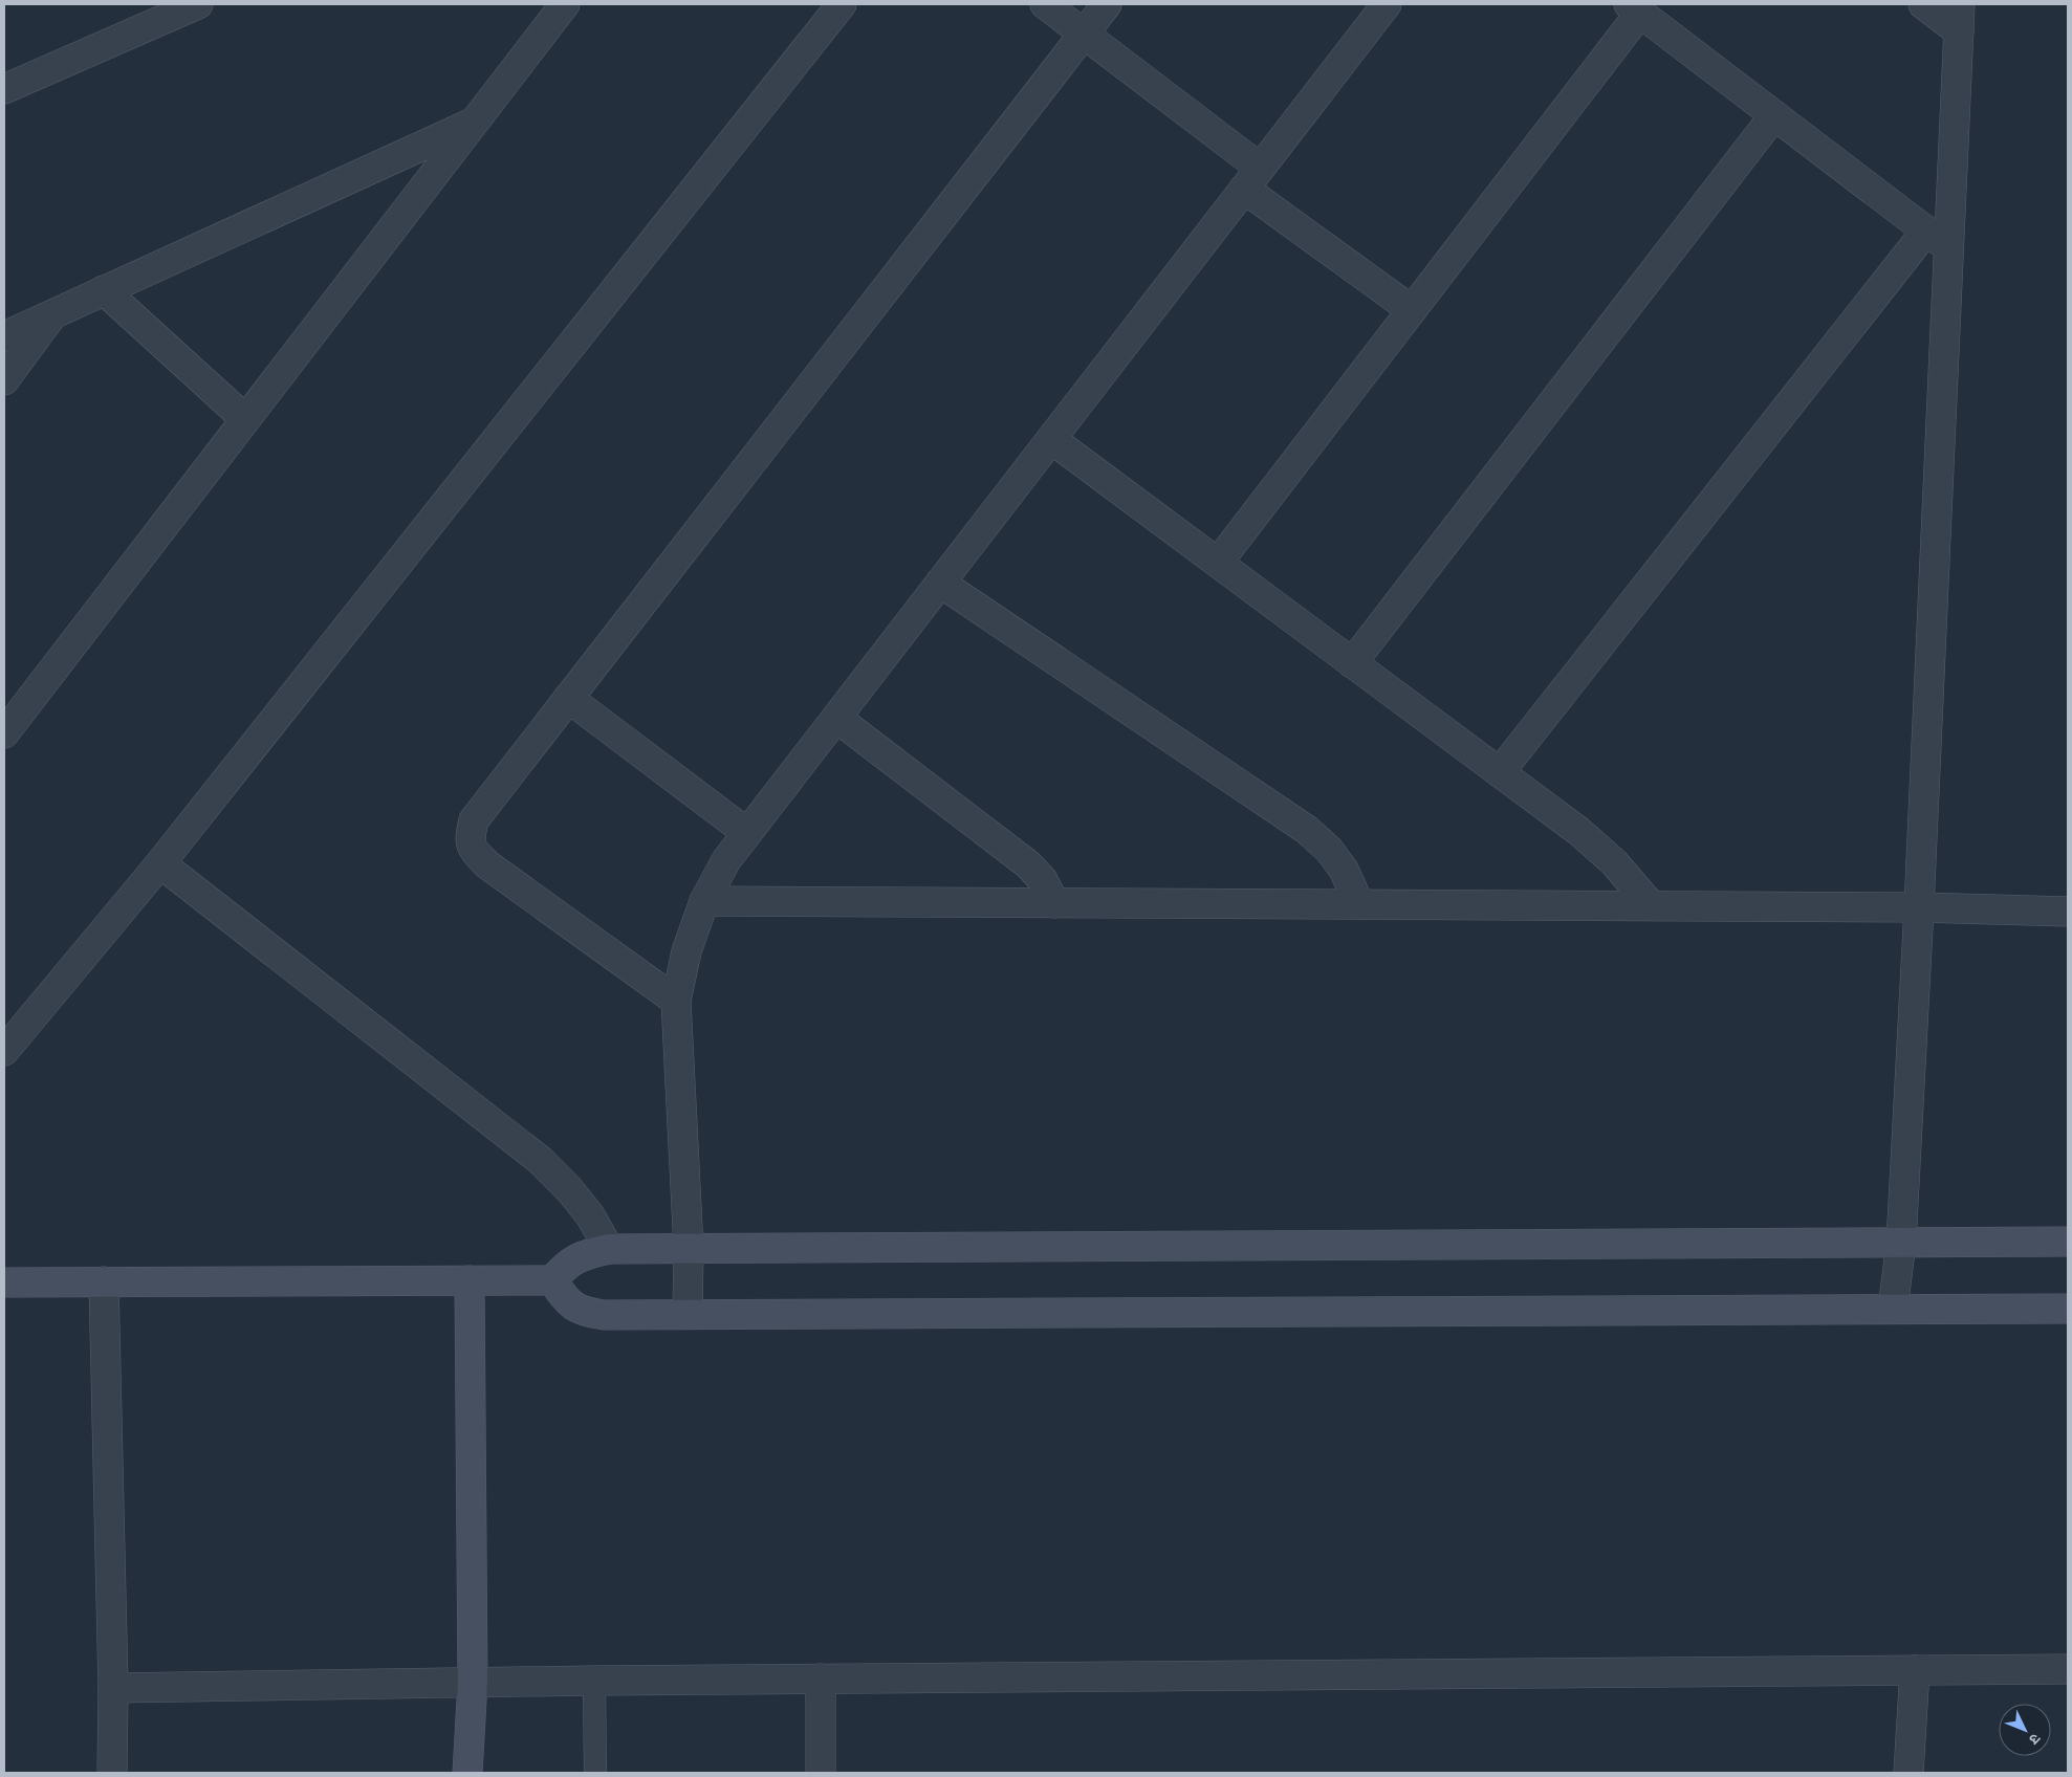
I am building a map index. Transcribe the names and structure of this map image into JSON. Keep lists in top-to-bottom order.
{
  "north": "bottom right"
}
